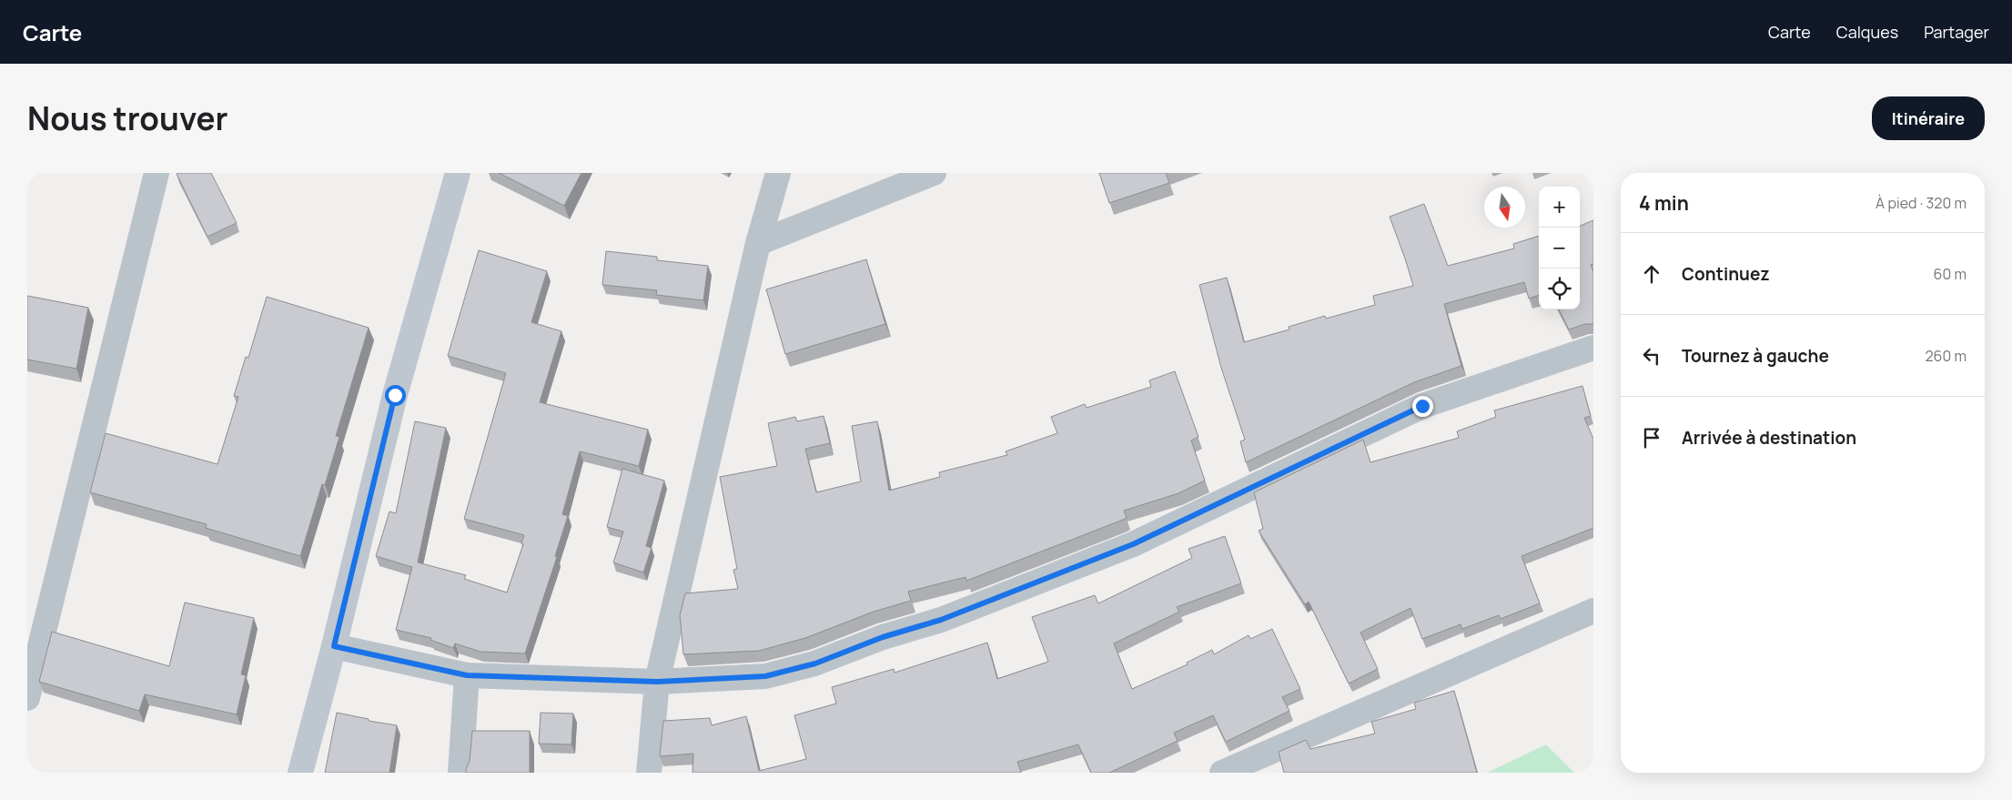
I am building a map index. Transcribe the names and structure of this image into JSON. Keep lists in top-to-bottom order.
{
  "north": "bottom",
  "page": {
    "header": "Carte",
    "nav": ["Carte", "Calques", "Partager"],
    "title": "Nous trouver",
    "buttons": "Itinéraire",
    "heading": ["4 min", "À pied · 320 m"],
    "map_buttons": ["+", "−"],
    "list": [
      ["Continuez", "60 m"],
      ["Tournez à gauche", "260 m"],
      "Arrivée à destination"
    ]
  }
}
